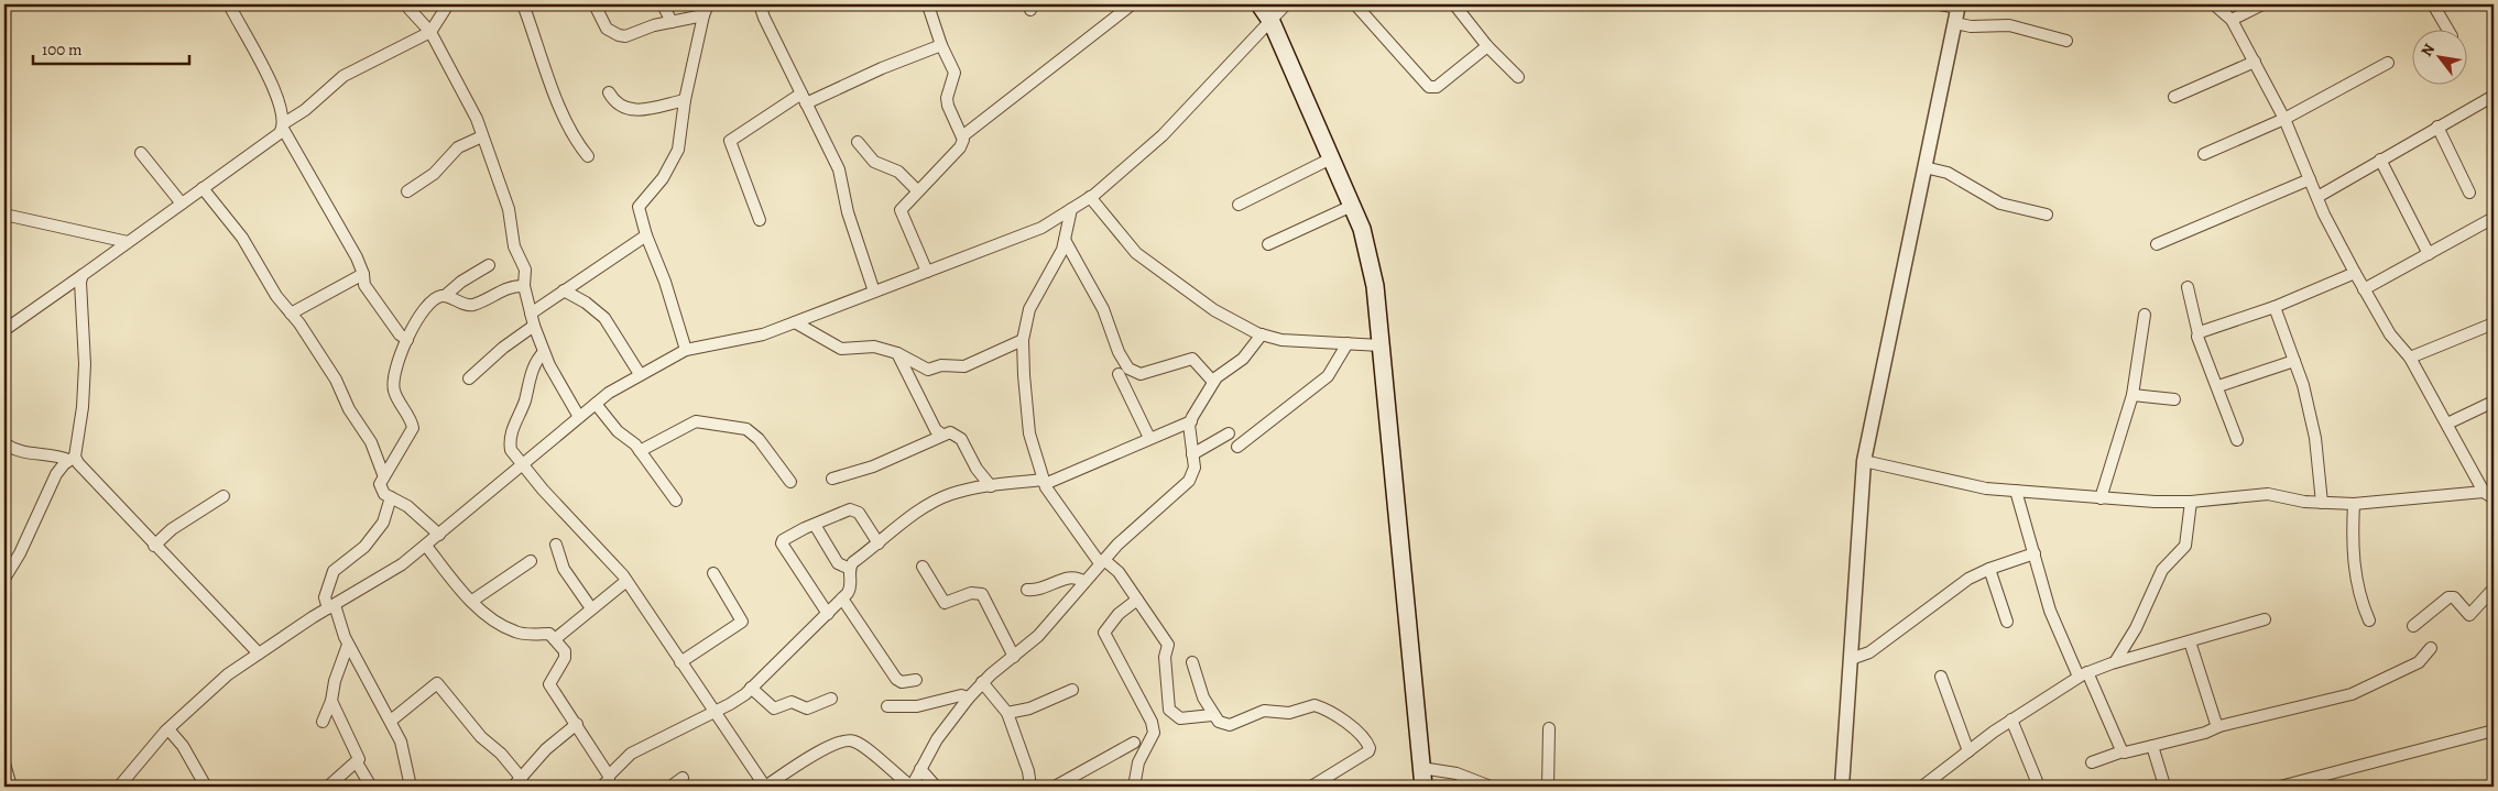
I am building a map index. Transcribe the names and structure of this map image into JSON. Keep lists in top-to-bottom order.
{
  "scale_bar": "100 m",
  "north": "top left"
}
